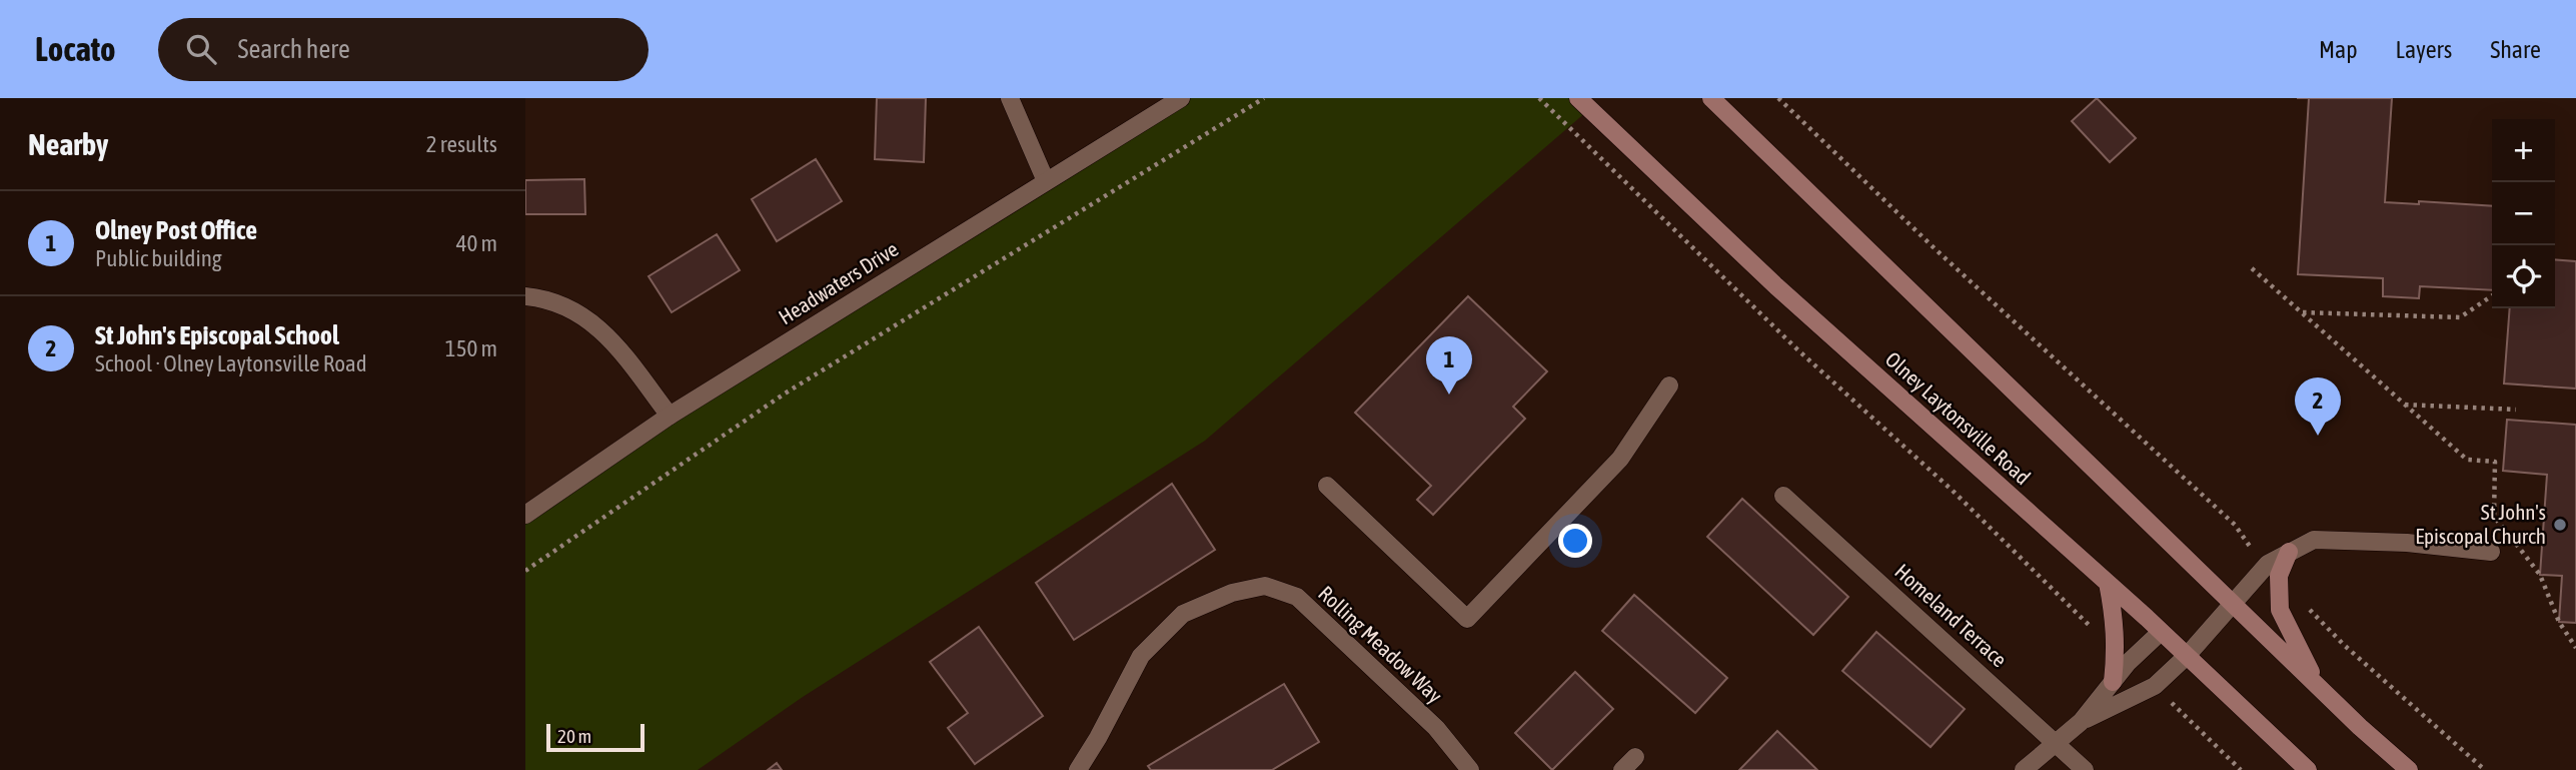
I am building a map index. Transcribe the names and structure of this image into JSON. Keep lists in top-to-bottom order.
{
  "streets": {
    "main road": ["Olney Laytonsville Road"],
    "street": ["Headwaters Drive", "Homeland Terrace", "Rolling Meadow Way"]
  },
  "places": ["St John's Episcopal Church"],
  "scale_bar": "20 m",
  "page": {
    "header": "Locato",
    "search": "Search here",
    "nav": ["Map", "Layers", "Share"],
    "heading": ["Nearby", "2 results"],
    "map_buttons": ["+", "−"],
    "list": [
      {
        "mark": "1",
        "name": "Olney Post Office",
        "note": "Public building",
        "value": "40 m"
      },
      {
        "mark": "2",
        "name": "St John's Episcopal School",
        "note": "School · Olney Laytonsville Road",
        "value": "150 m"
      }
    ],
    "pins": ["1", "2"],
    "scale": "20 m"
  }
}
